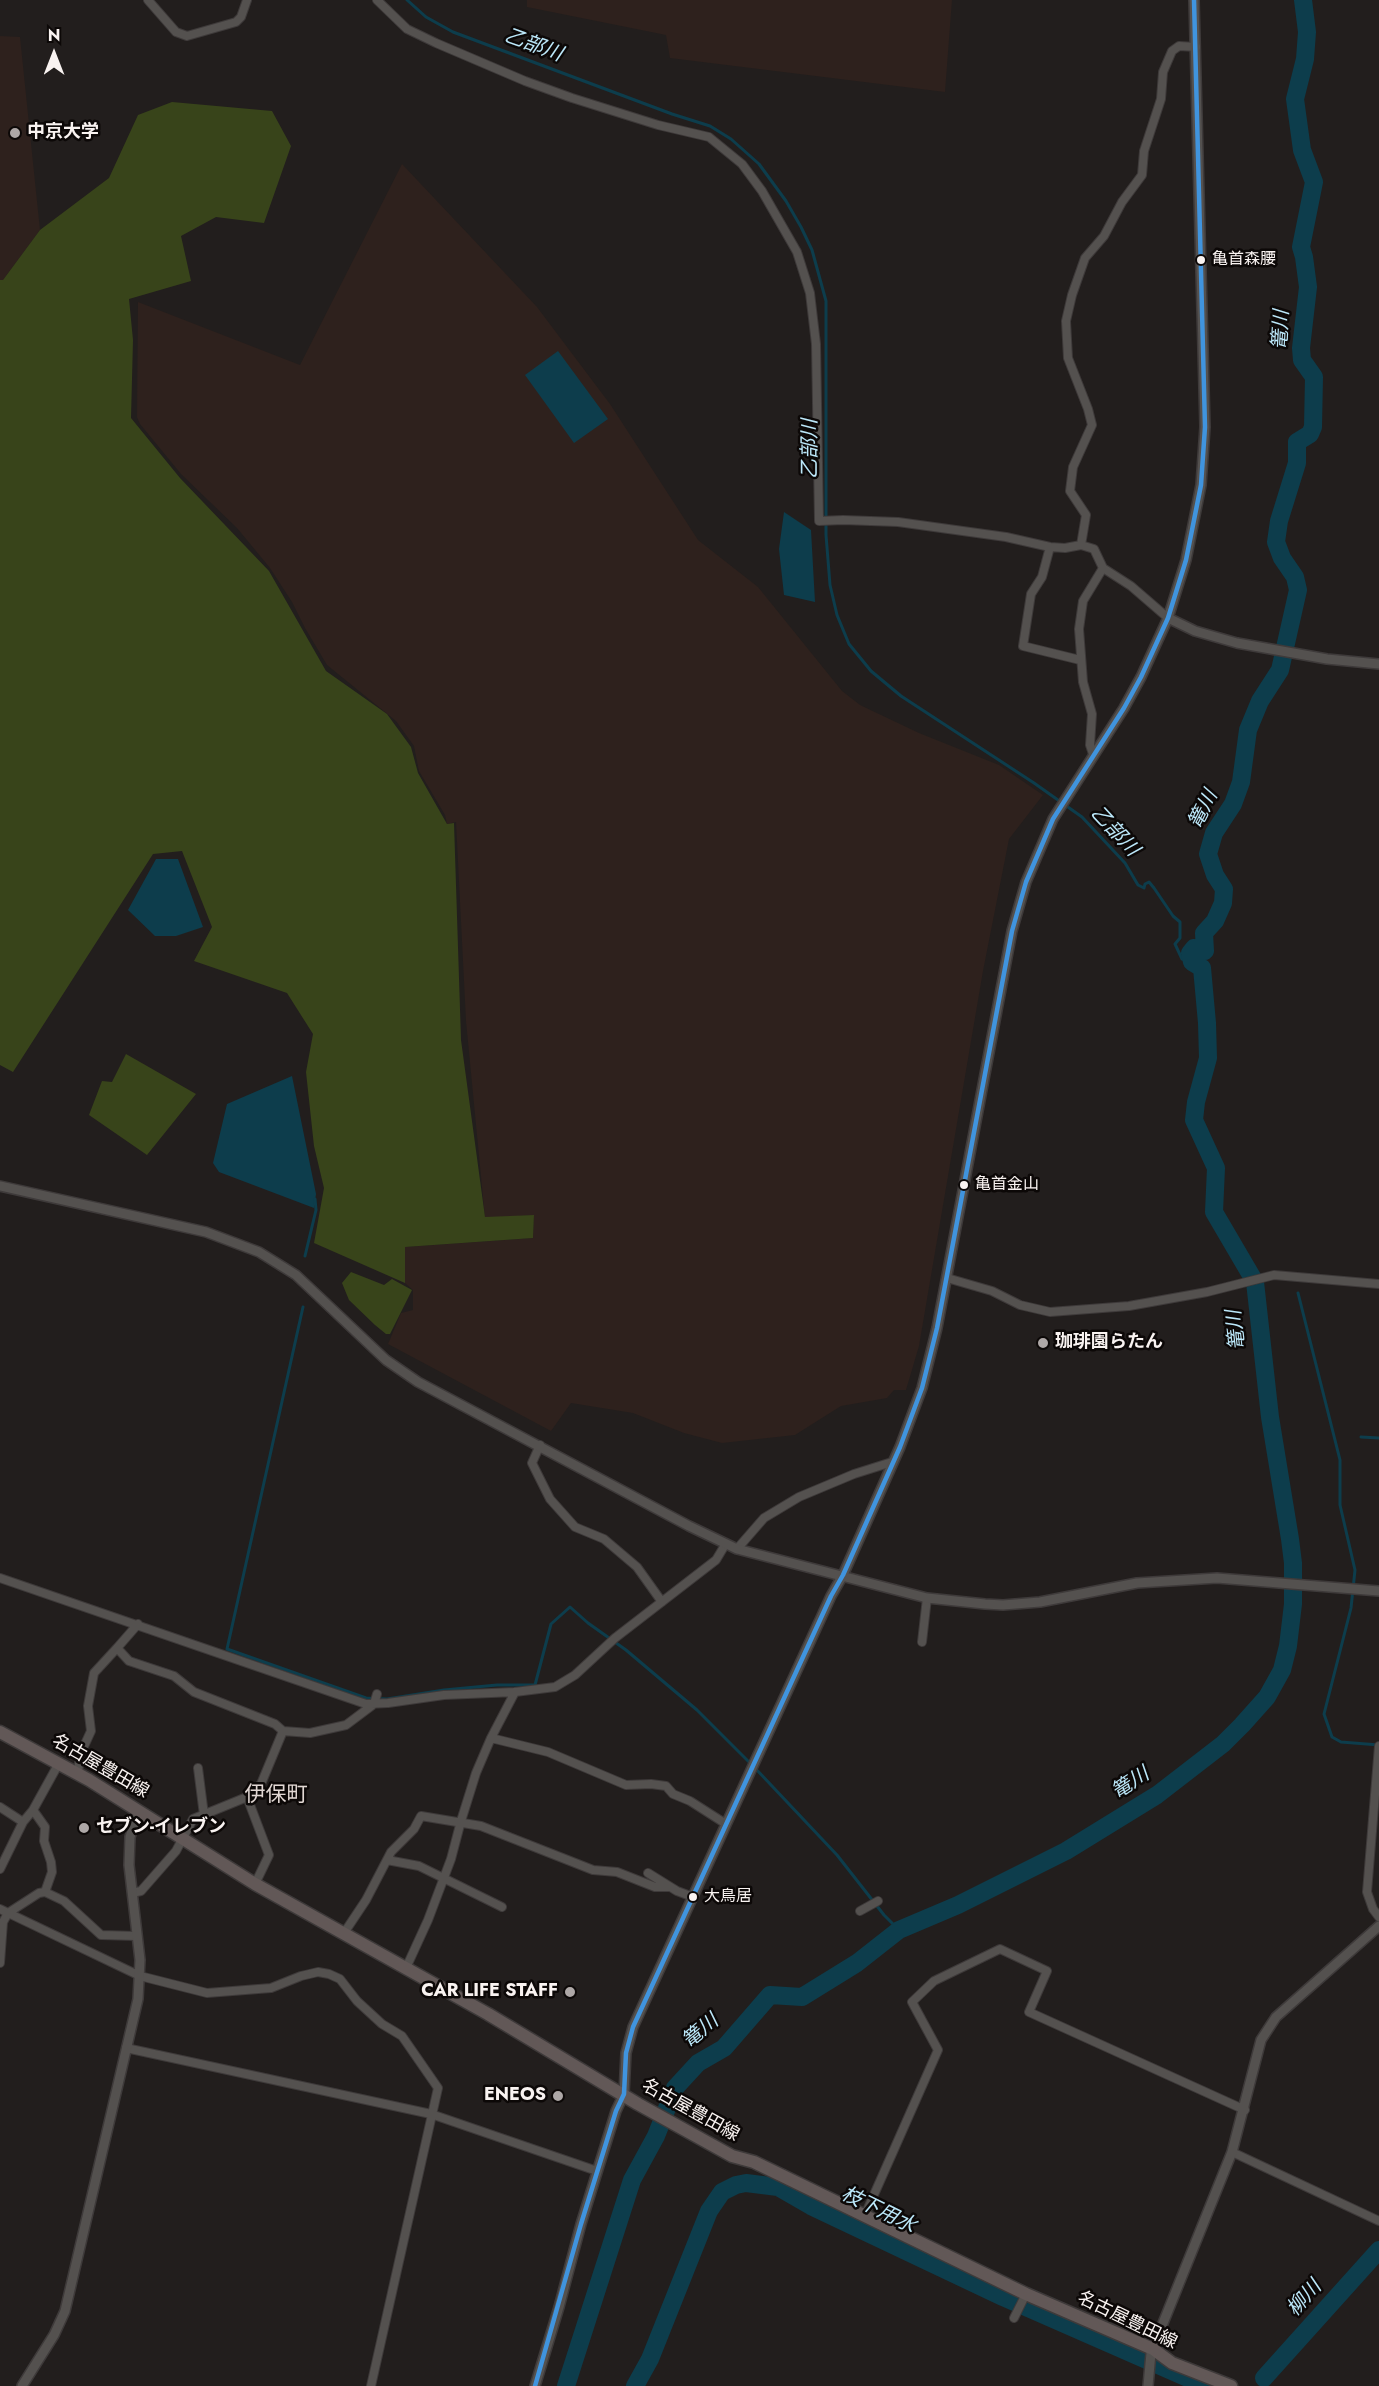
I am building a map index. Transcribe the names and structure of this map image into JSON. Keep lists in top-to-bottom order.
{
  "streets": {
    "main road": ["名古屋豊田線"]
  },
  "districts": ["伊保町"],
  "water": [
    "乙部川",
    "篭川",
    "枝下用水",
    "柳川"
  ],
  "places": [
    "中京大学",
    "亀首森腰",
    "亀首金山",
    "珈琲園らたん",
    "セブン-イレブン",
    "大鳥居",
    "CAR LIFE STAFF",
    "ENEOS"
  ],
  "north": "top"
}
